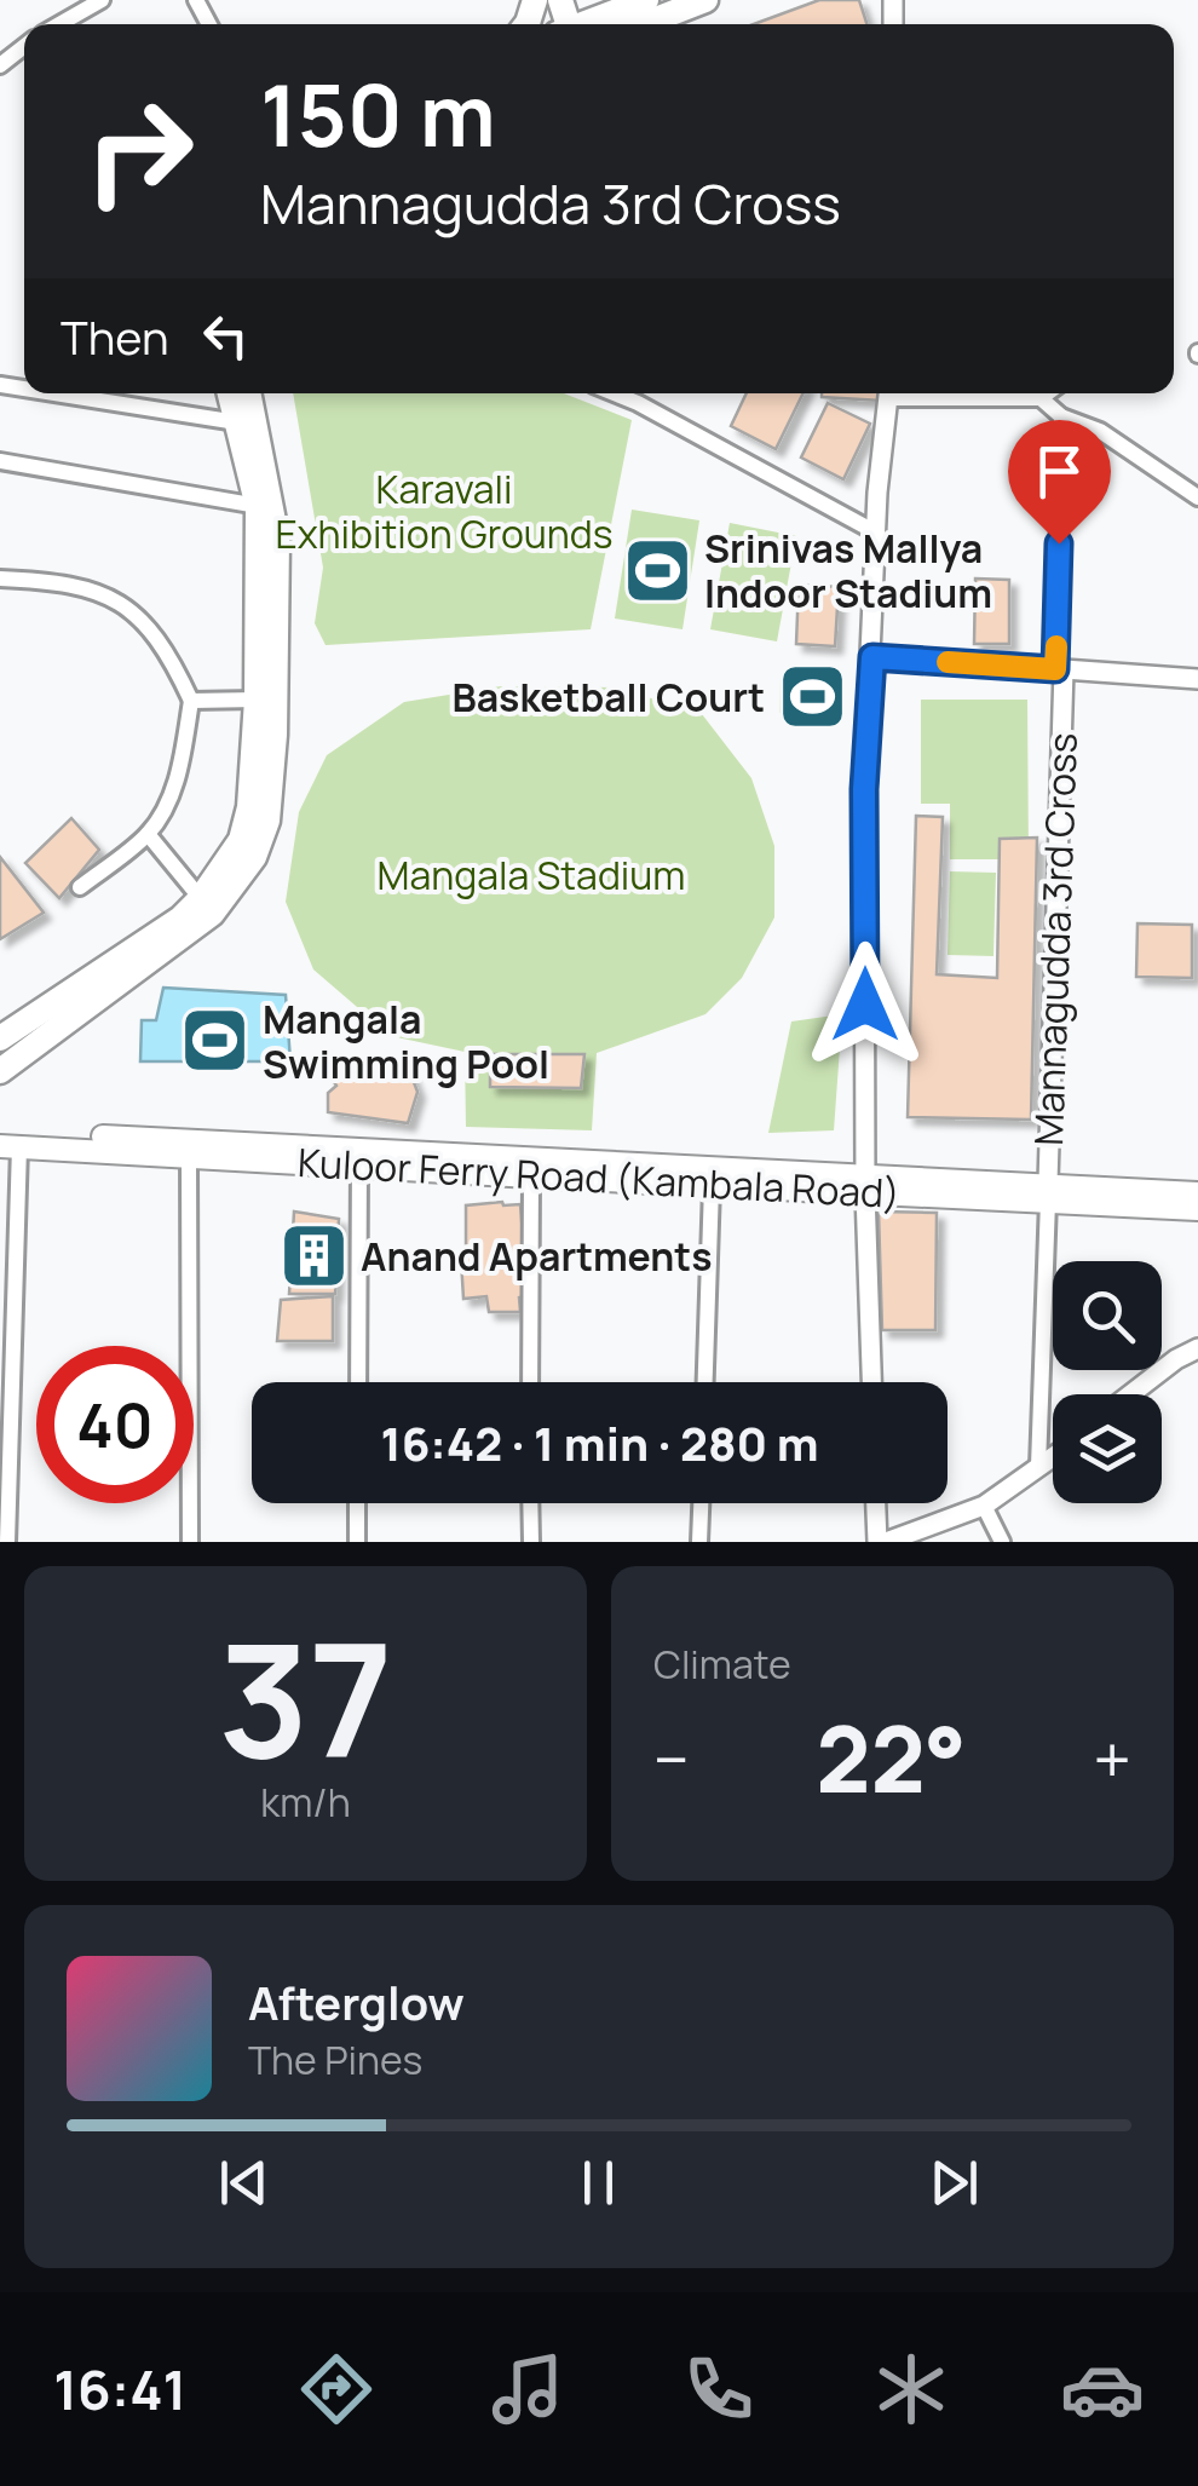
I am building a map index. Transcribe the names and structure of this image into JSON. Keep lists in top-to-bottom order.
{
  "streets": {
    "main road": ["Kuloor Ferry Road (Kambala Road)"],
    "street": ["Mannagudda 3rd Cross"]
  },
  "crossings": [
    ["Mannagudda 3rd Cross", "Kuloor Ferry Road (Kambala Road)"]
  ],
  "parks": ["Karavali Exhibition Grounds", "Mangala Stadium"],
  "places": {
    "sports": ["Srinivas Mallya Indoor Stadium", "Basketball Court", "Mangala Swimming Pool"],
    "building": ["Anand Apartments"]
  },
  "page": {
    "turn": ["150 m", "Mannagudda 3rd Cross"],
    "then": "Then",
    "limit": "40",
    "trip": "16:42 · 1 min · 280 m",
    "tile": [
      ["37", "km/h"],
      "Climate"
    ],
    "heat": ["−", "22°", "+"],
    "song": ["Afterglow", "The Pines"],
    "tabs": "16:41"
  }
}
